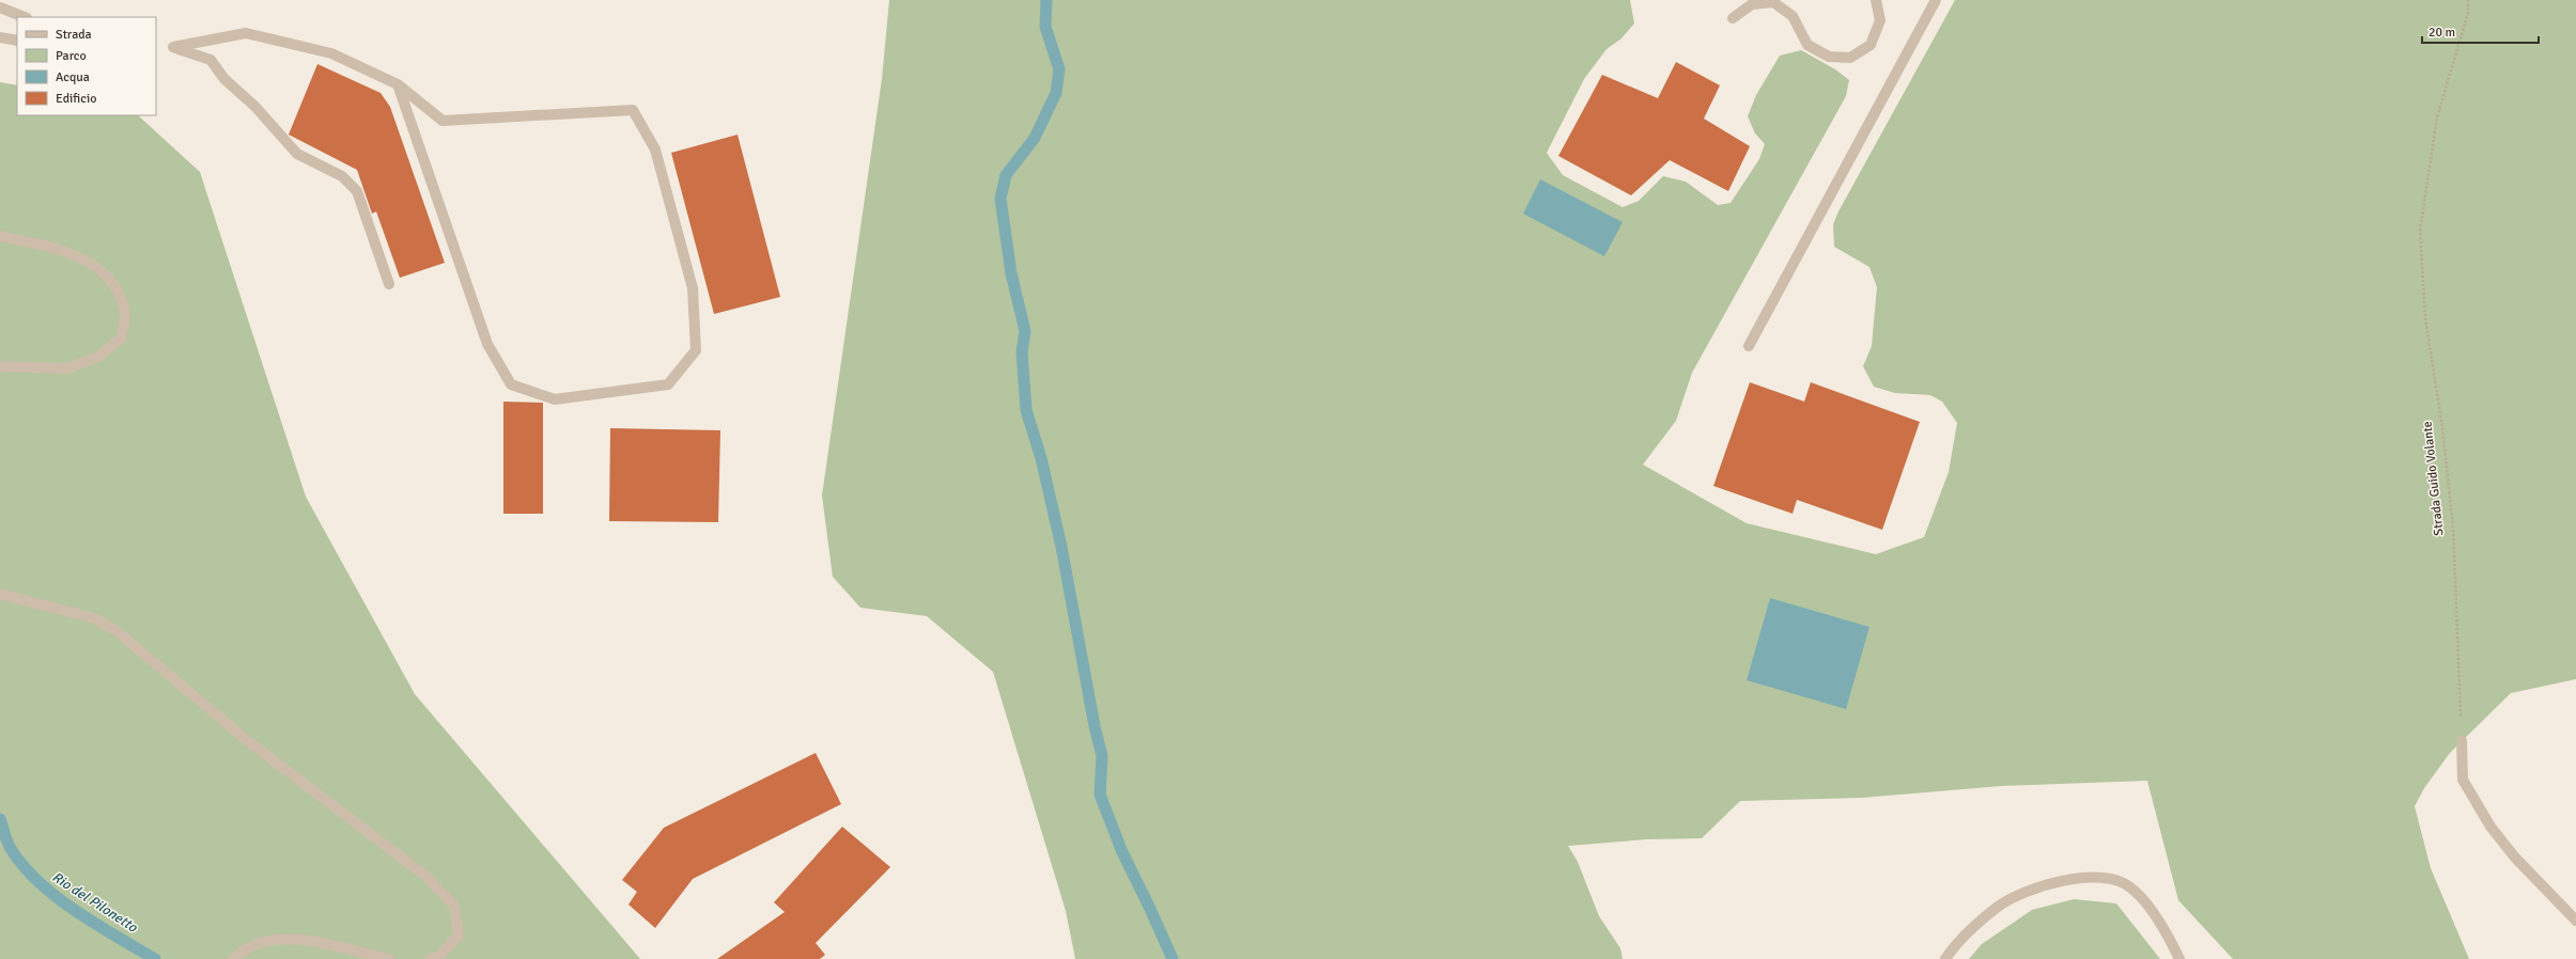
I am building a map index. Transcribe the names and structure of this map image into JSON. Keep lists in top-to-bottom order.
{
  "streets": {
    "path": ["Strada Guido Volante"]
  },
  "water": ["Rio del Pilonetto"],
  "legend": [
    "Strada",
    "Parco",
    "Acqua",
    "Edificio"
  ],
  "scale_bar": "20 m"
}
